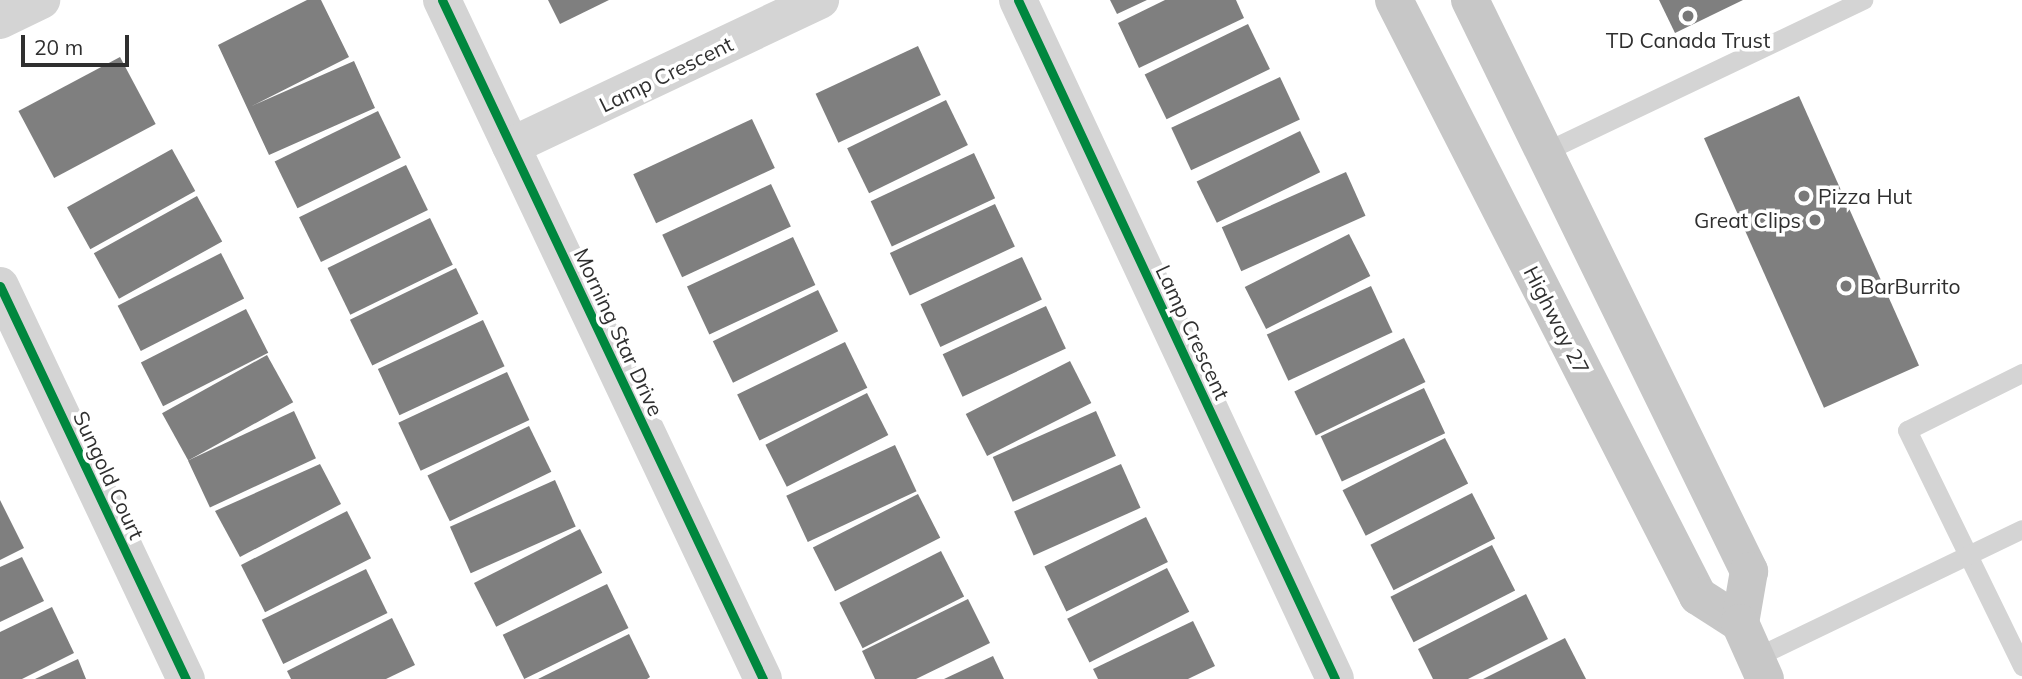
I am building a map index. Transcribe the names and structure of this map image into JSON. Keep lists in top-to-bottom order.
{
  "streets": {
    "main road": ["Highway 27"],
    "street": ["Lamp Crescent", "Morning Star Drive", "Sungold Court"]
  },
  "crossings": [
    ["Lamp Crescent", "Morning Star Drive"]
  ],
  "places": [
    "TD Canada Trust",
    "Pizza Hut",
    "Great Clips",
    "BarBurrito"
  ],
  "scale_bar": "20 m"
}
